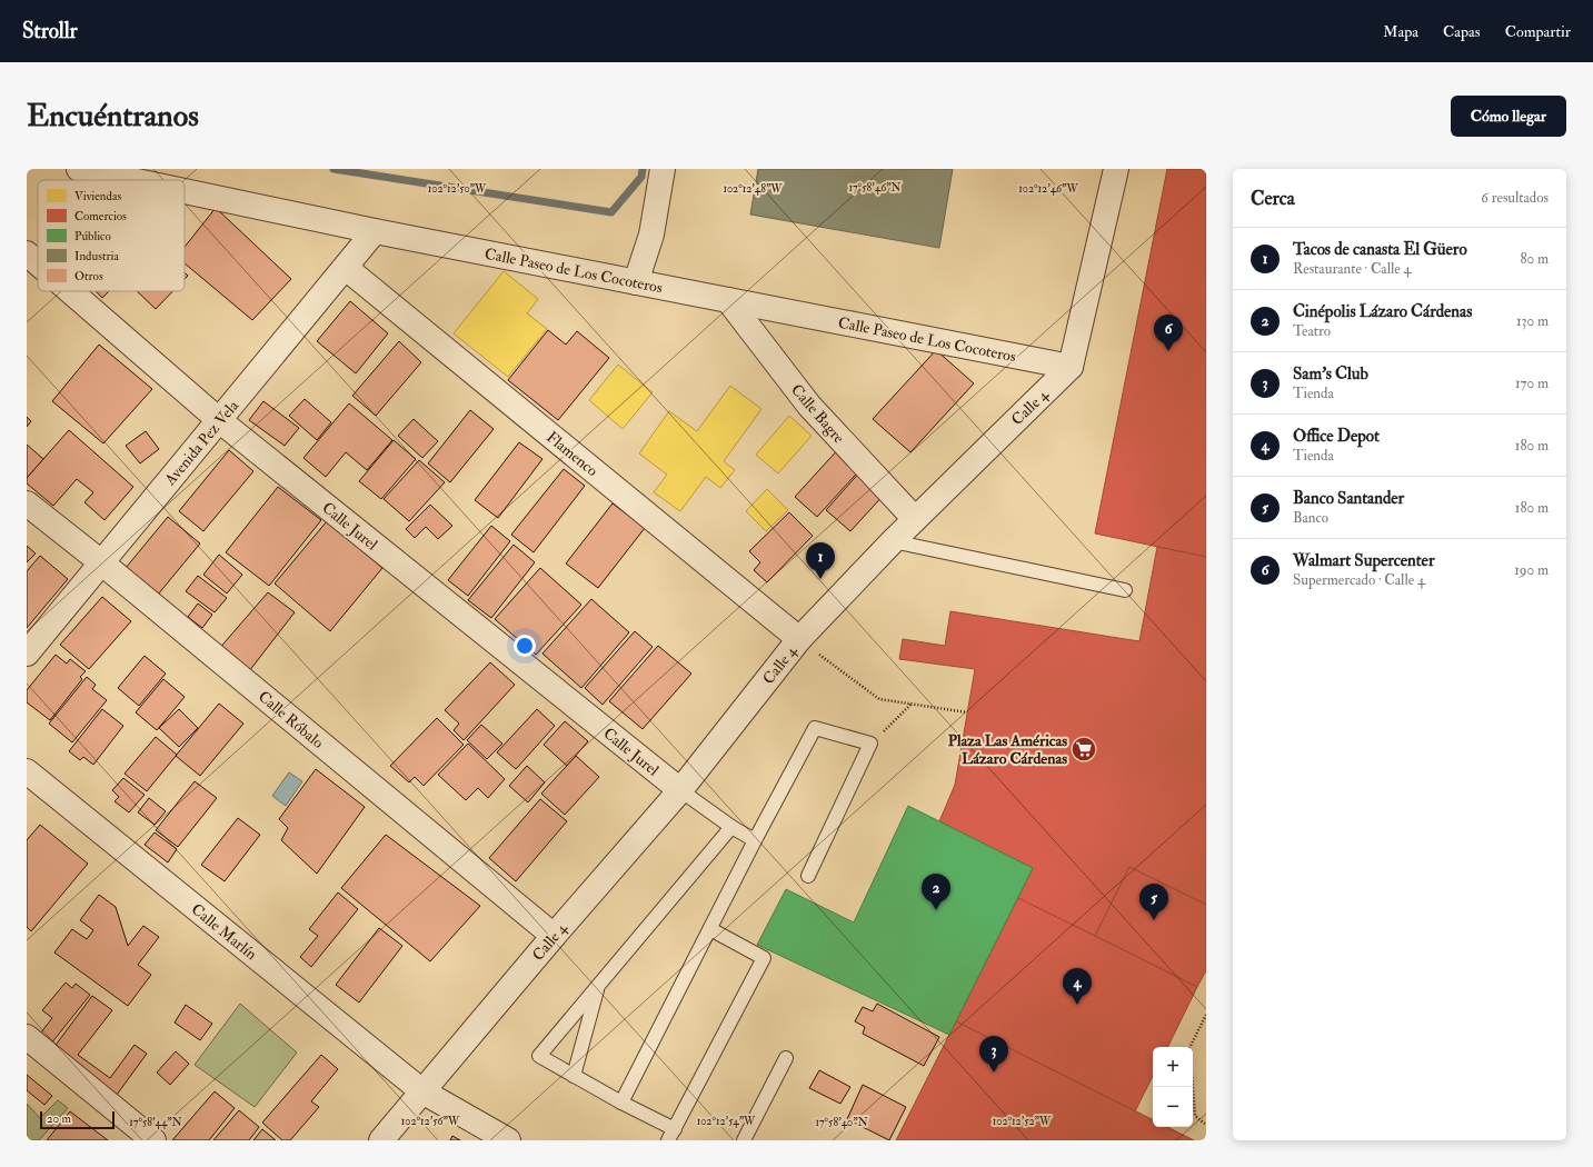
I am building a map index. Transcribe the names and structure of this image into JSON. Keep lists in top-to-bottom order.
{
  "streets": {
    "street": [
      "Calle Paseo de Los Cocoteros",
      "Calle 4",
      "Calle Bagre",
      "Avenida Pez Vela",
      "Flamenco",
      "Calle Jurel",
      "Calle Róbalo",
      "Calle Marlín"
    ]
  },
  "crossings": [
    ["Calle Paseo de Los Cocoteros", "Calle 4"],
    ["Calle Paseo de Los Cocoteros", "Calle Bagre"],
    ["Calle Paseo de Los Cocoteros", "Avenida Pez Vela"],
    ["Calle 4", "Calle Bagre"],
    ["Calle 4", "Flamenco"],
    ["Calle 4", "Calle Jurel"],
    ["Calle 4", "Calle Róbalo"],
    ["Calle 4", "Calle Marlín"],
    ["Avenida Pez Vela", "Flamenco"],
    ["Avenida Pez Vela", "Calle Jurel"],
    ["Avenida Pez Vela", "Calle Róbalo"]
  ],
  "places": {
    "supermarket": ["Plaza Las Américas Lázaro Cárdenas"]
  },
  "legend": [
    "Viviendas",
    "Comercios",
    "Público",
    "Industria",
    "Otros"
  ],
  "scale_bar": "20 m",
  "page": {
    "header": "Strollr",
    "nav": ["Mapa", "Capas", "Compartir"],
    "buttons": "Cómo llegar",
    "title": "Encuéntranos",
    "heading": ["Cerca", "6 resultados"],
    "list": [
      {
        "mark": "1",
        "name": "Tacos de canasta El Güero",
        "note": "Restaurante · Calle 4",
        "value": "80 m"
      },
      {
        "mark": "2",
        "name": "Cinépolis Lázaro Cárdenas",
        "note": "Teatro",
        "value": "130 m"
      },
      {
        "mark": "3",
        "name": "Sam's Club",
        "note": "Tienda",
        "value": "170 m"
      },
      {
        "mark": "4",
        "name": "Office Depot",
        "note": "Tienda",
        "value": "180 m"
      },
      {
        "mark": "5",
        "name": "Banco Santander",
        "note": "Banco",
        "value": "180 m"
      },
      {
        "mark": "6",
        "name": "Walmart Supercenter",
        "note": "Supermercado · Calle 4",
        "value": "190 m"
      }
    ],
    "pins": [
      "6",
      "1",
      "2",
      "5",
      "4",
      "3"
    ],
    "map_buttons": ["+", "−"],
    "scale": "20 m"
  },
  "coordinates": [
    "17°58'46\"N",
    "102°12'50\"W",
    "102°12'46\"W",
    "102°12'48\"W",
    "102°12'56\"W",
    "102°12'54\"W",
    "102°12'52\"W",
    "17°58'44\"N",
    "17°58'40\"N"
  ]
}
